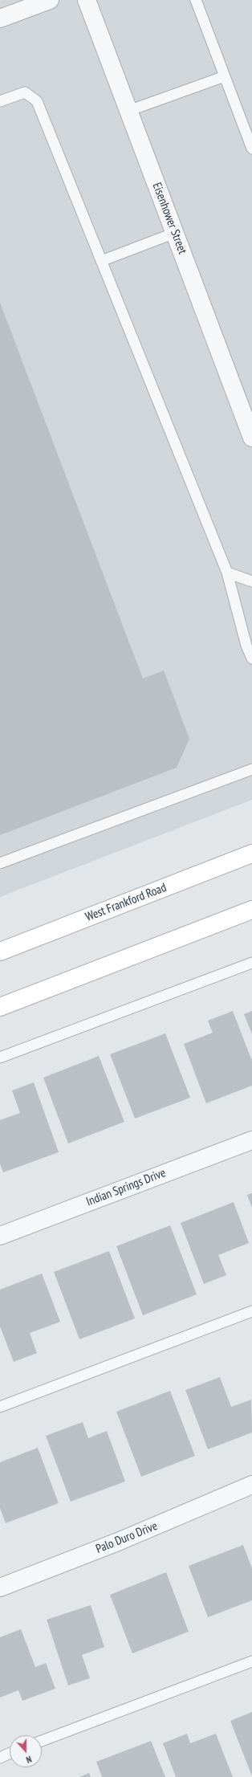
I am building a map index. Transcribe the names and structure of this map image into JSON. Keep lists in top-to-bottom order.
{
  "streets": {
    "main road": ["West Frankford Road"],
    "street": ["Eisenhower Street", "Indian Springs Drive", "Palo Duro Drive"]
  },
  "north": "bottom"
}
